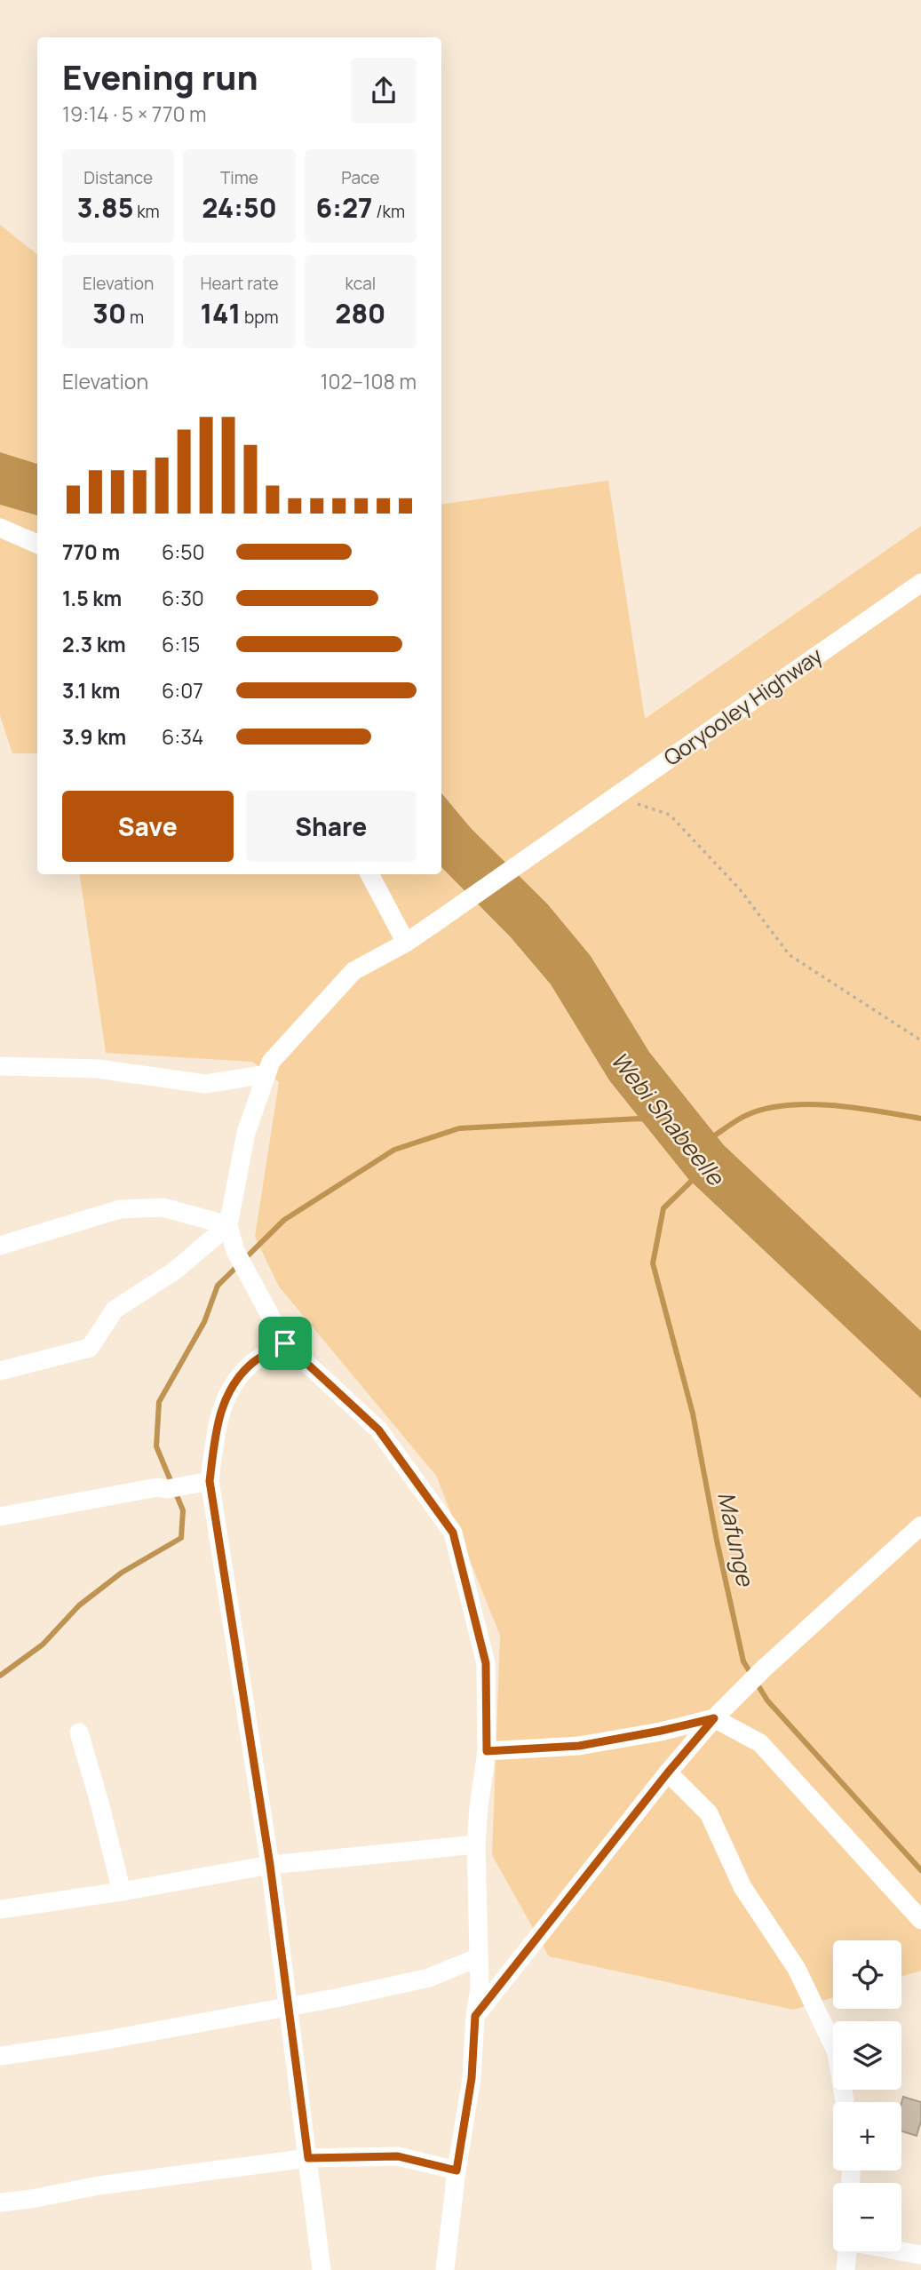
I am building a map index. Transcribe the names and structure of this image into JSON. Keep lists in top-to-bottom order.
{
  "streets": {
    "street": ["Qoryooley Highway"]
  },
  "water": ["Webi Shabeelle", "Mafunge"],
  "page": {
    "heading": ["Evening run", "19:14 · 5 × 770 m"],
    "stats": [
      ["Distance", "3.85 km"],
      ["Time", "24:50"],
      ["Pace", "6:27 /km"],
      ["Elevation", "30 m"],
      ["Heart rate", "141 bpm"],
      ["kcal", "280"]
    ],
    "chart": ["Elevation", "102–108 m"],
    "list": [
      {
        "name": "770 m",
        "note": "6:50"
      },
      {
        "name": "1.5 km",
        "note": "6:30"
      },
      {
        "name": "2.3 km",
        "note": "6:15"
      },
      {
        "name": "3.1 km",
        "note": "6:07"
      },
      {
        "name": "3.9 km",
        "note": "6:34"
      }
    ],
    "buttons": ["Save", "Share"],
    "map_buttons": ["+", "−"]
  }
}
